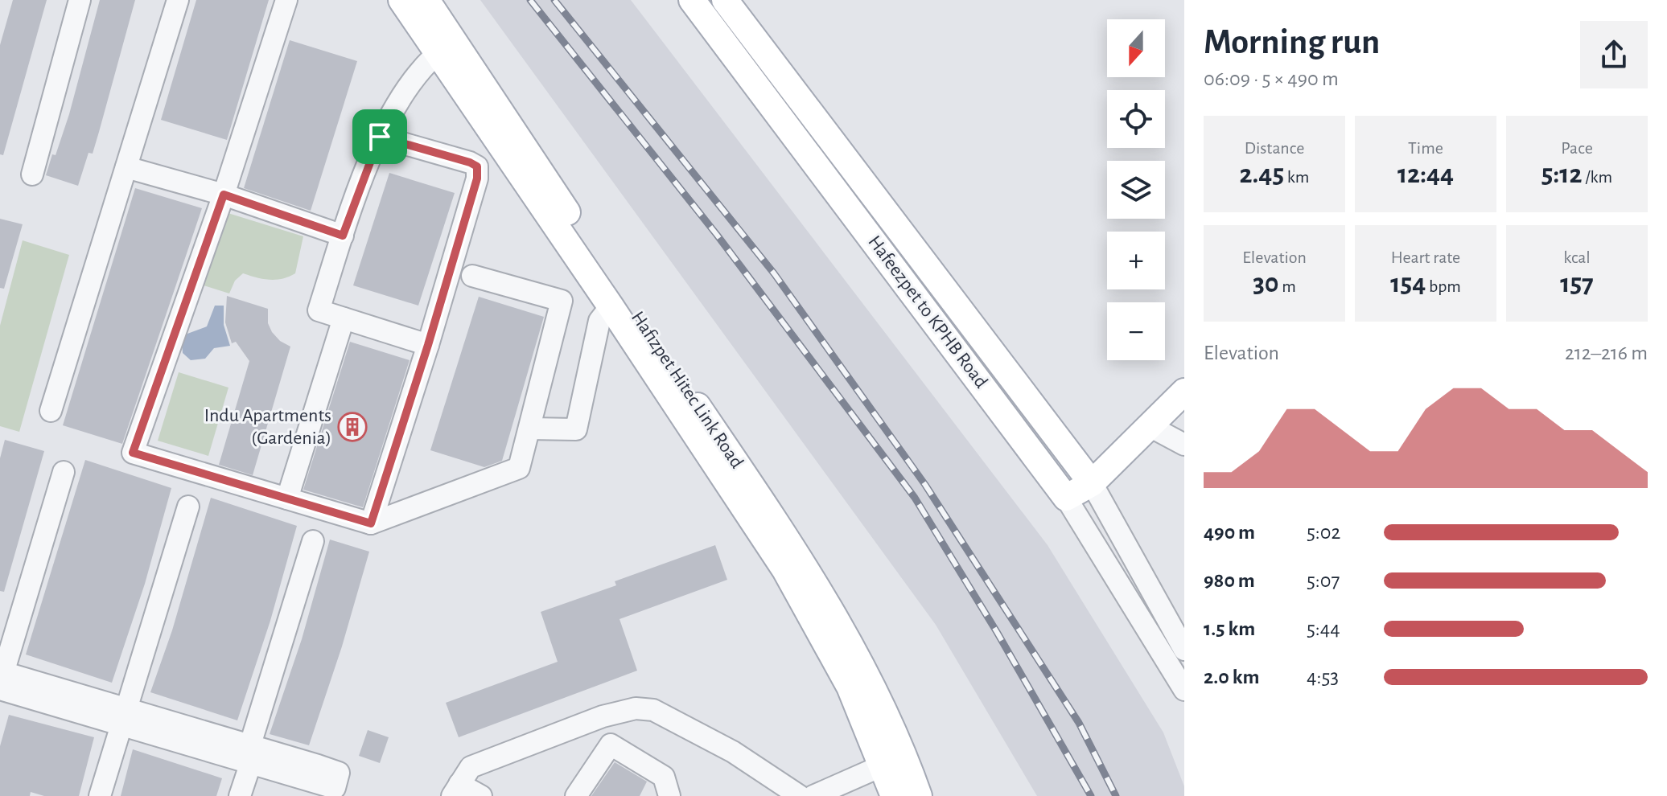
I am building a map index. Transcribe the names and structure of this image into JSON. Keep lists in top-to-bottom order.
{
  "streets": {
    "main road": ["Hafeezpet to KPHB Road", "Hafizpet Hitec Link Road"]
  },
  "places": {
    "building": ["Indu Apartments (Gardenia)"]
  },
  "north": "bottom",
  "page": {
    "heading": ["Morning run", "06:09 · 5 × 490 m"],
    "map_buttons": ["+", "−"],
    "stats": [
      ["Distance", "2.45 km"],
      ["Time", "12:44"],
      ["Pace", "5:12 /km"],
      ["Elevation", "30 m"],
      ["Heart rate", "154 bpm"],
      ["kcal", "157"]
    ],
    "chart": ["Elevation", "212–216 m"],
    "list": [
      {
        "name": "490 m",
        "note": "5:02"
      },
      {
        "name": "980 m",
        "note": "5:07"
      },
      {
        "name": "1.5 km",
        "note": "5:44"
      },
      {
        "name": "2.0 km",
        "note": "4:53"
      }
    ]
  }
}
